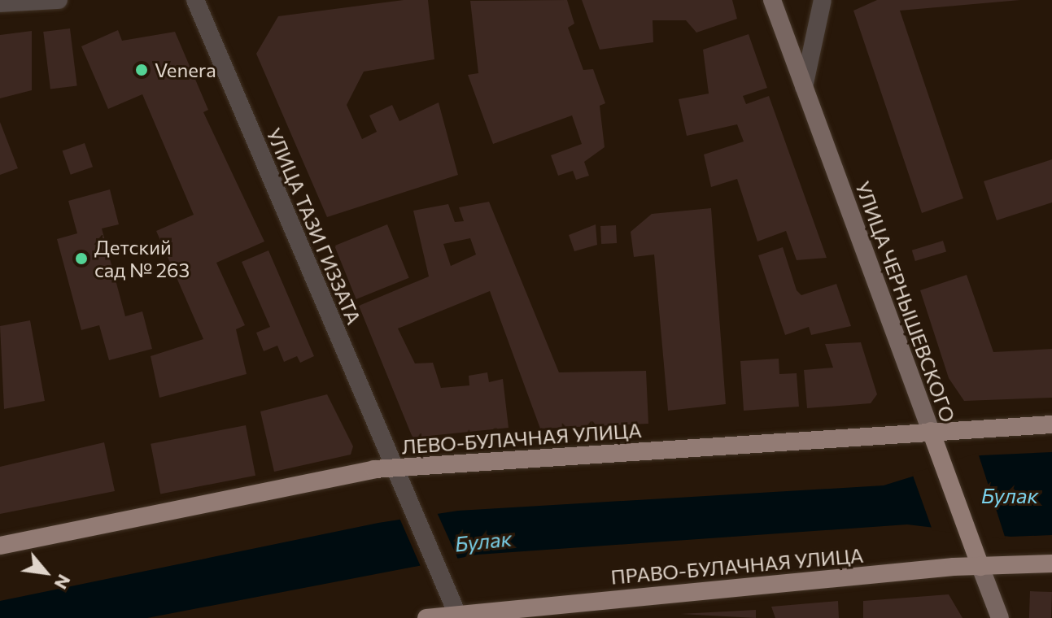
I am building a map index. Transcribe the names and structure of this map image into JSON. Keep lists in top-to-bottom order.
{
  "streets": {
    "main road": ["УЛИЦА ЧЕРНЫШЕВСКОГО", "ЛЕВО-БУЛАЧНАЯ УЛИЦА", "ПРАВО-БУЛАЧНАЯ УЛИЦА"],
    "street": ["УЛИЦА ТАЗИ ГИЗЗАТА"]
  },
  "crossings": [
    ["УЛИЦА ТАЗИ ГИЗЗАТА", "ЛЕВО-БУЛАЧНАЯ УЛИЦА"],
    ["УЛИЦА ТАЗИ ГИЗЗАТА", "ПРАВО-БУЛАЧНАЯ УЛИЦА"],
    ["УЛИЦА ЧЕРНЫШЕВСКОГО", "ЛЕВО-БУЛАЧНАЯ УЛИЦА"],
    ["УЛИЦА ЧЕРНЫШЕВСКОГО", "ПРАВО-БУЛАЧНАЯ УЛИЦА"]
  ],
  "water": ["Булак"],
  "places": ["Venera", "Детский сад № 263"],
  "north": "bottom right"
}
